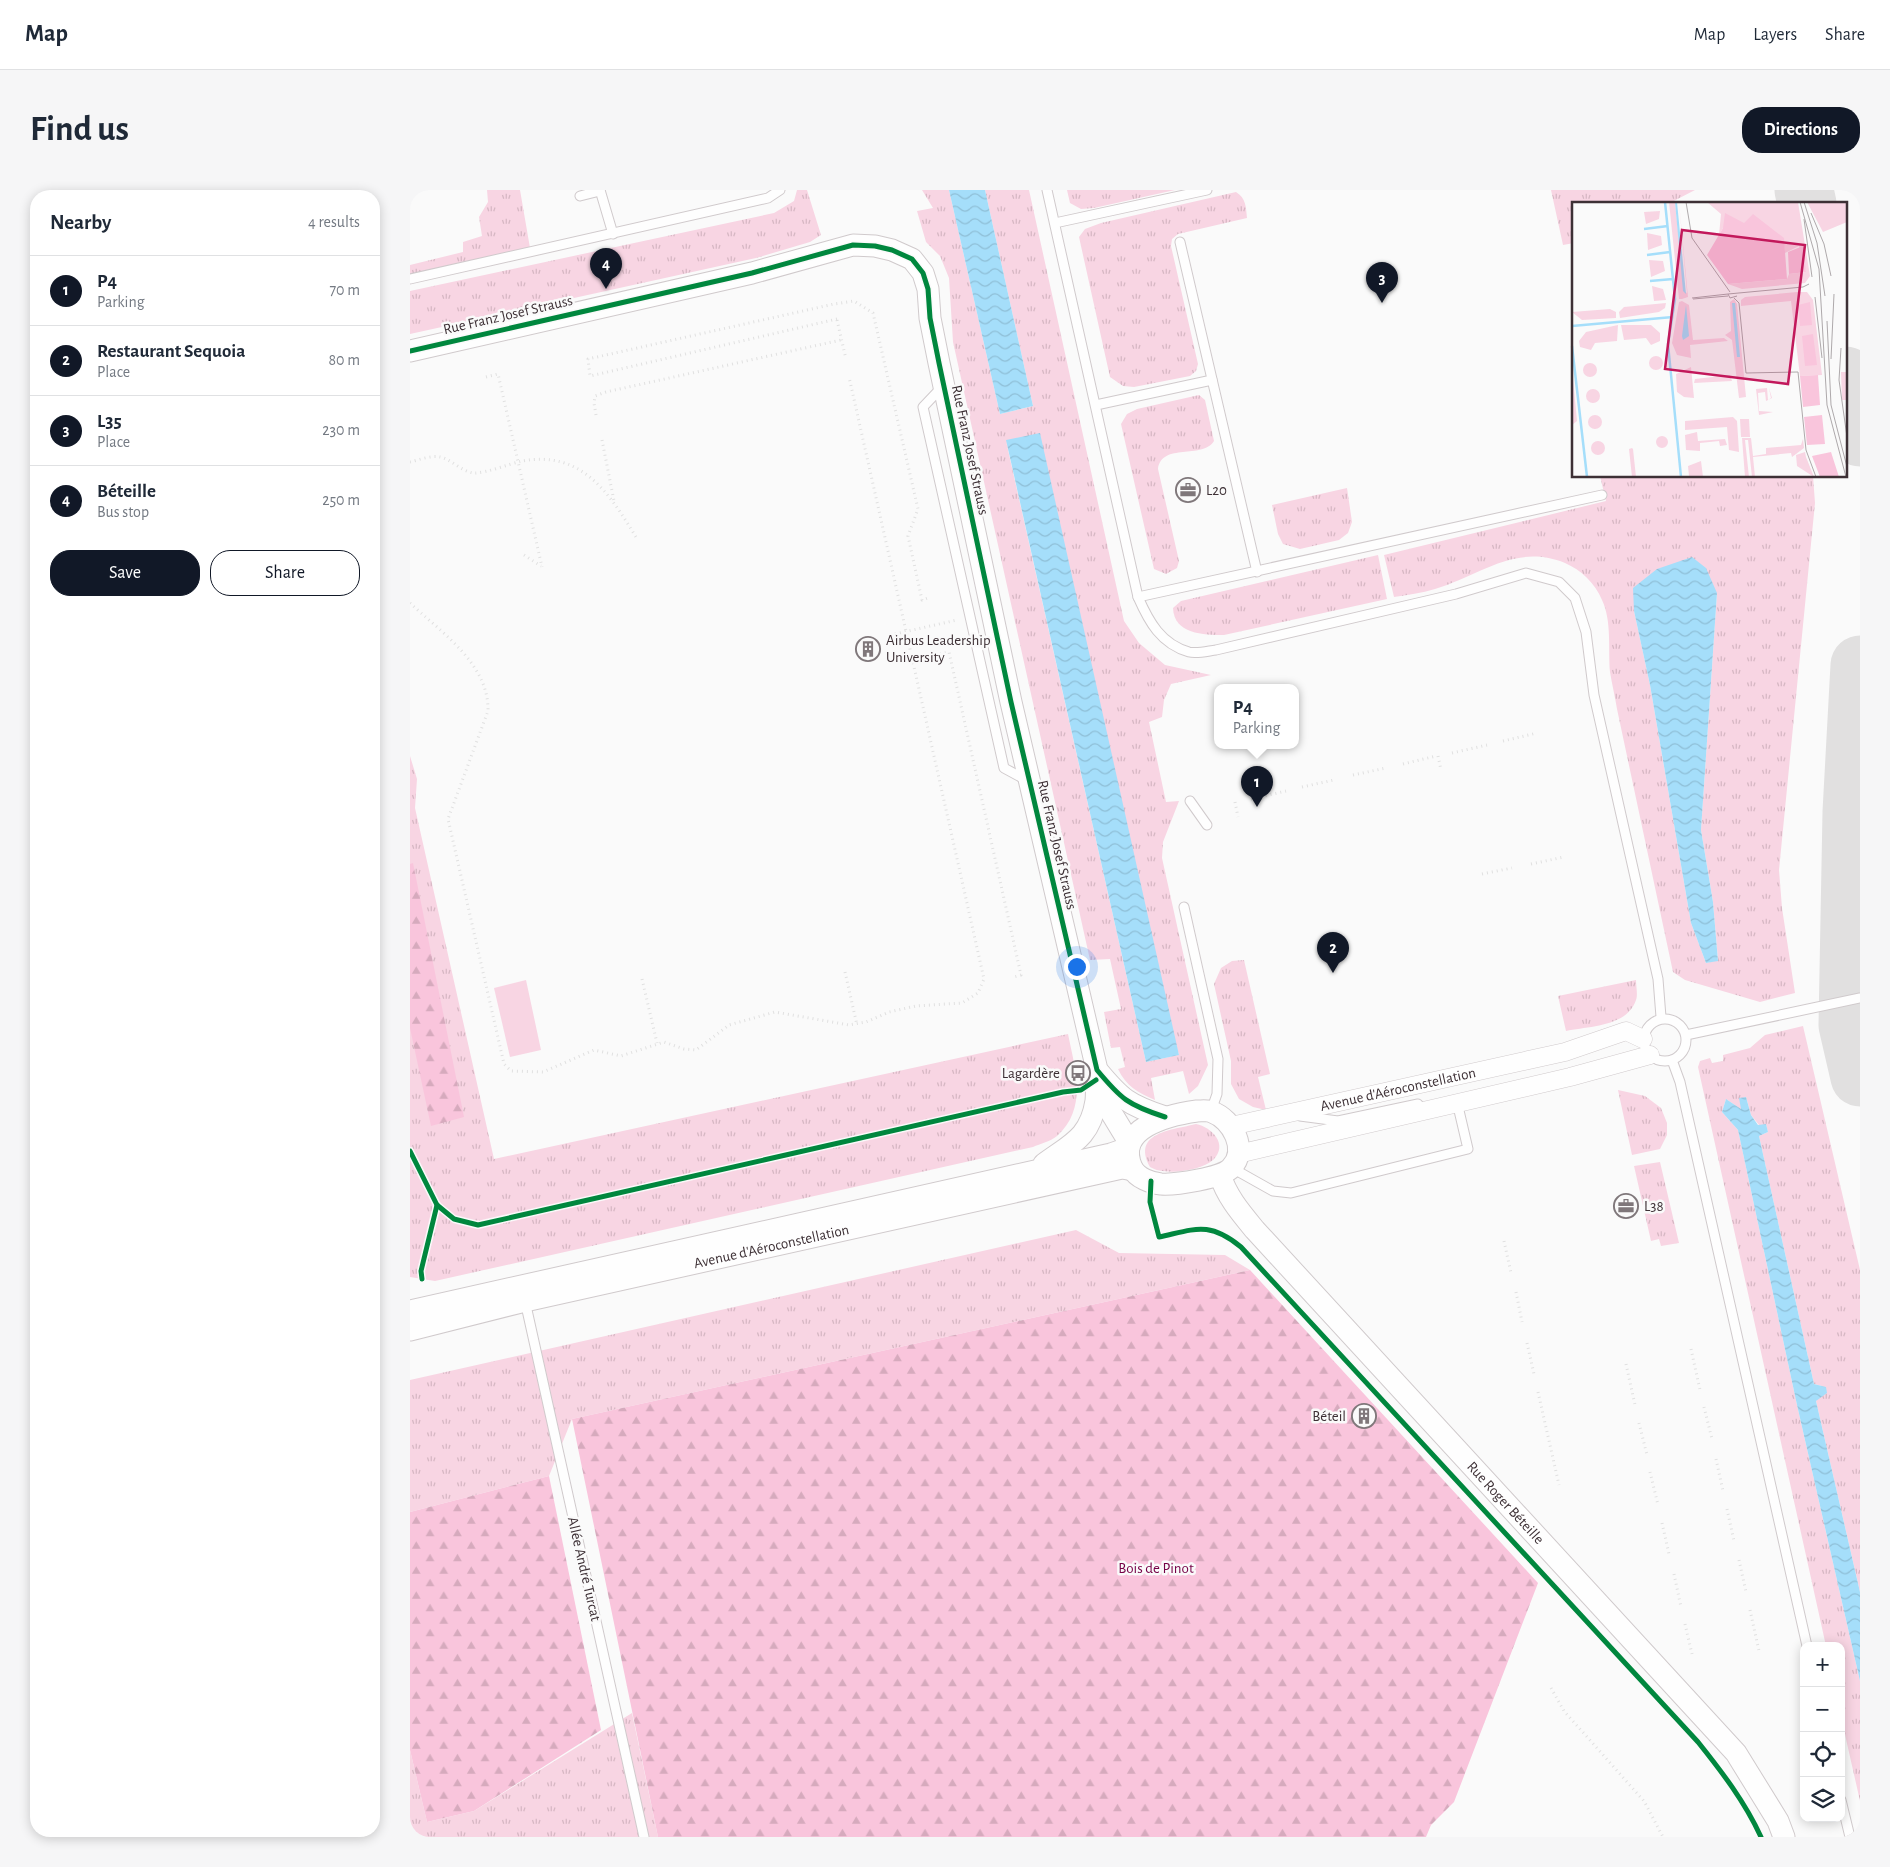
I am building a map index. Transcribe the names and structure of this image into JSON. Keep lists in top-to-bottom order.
{
  "streets": {
    "street": ["Rue Franz Josef Strauss", "Avenue d'Aéroconstellation", "Rue Roger Béteille"],
    "lane": ["Allée André Turcat"]
  },
  "crossings": [
    ["Rue Franz Josef Strauss", "Avenue d'Aéroconstellation"],
    ["Rue Franz Josef Strauss", "Rue Roger Béteille"],
    ["Avenue d'Aéroconstellation", "Rue Roger Béteille"],
    ["Avenue d'Aéroconstellation", "Allée André Turcat"]
  ],
  "parks": ["Bois de Pinot"],
  "places": {
    "office": ["L20", "L38"],
    "building": ["Airbus Leadership University", "Béteil"],
    "bus stop": ["Lagardère"]
  },
  "page": {
    "header": "Map",
    "nav": ["Map", "Layers", "Share"],
    "buttons": [
      "Directions",
      ["Save", "Share"]
    ],
    "title": "Find us",
    "heading": ["Nearby", "4 results"],
    "pins": [
      "4",
      "3",
      "1",
      "2"
    ],
    "list": [
      {
        "mark": "1",
        "name": "P4",
        "note": "Parking",
        "value": "70 m"
      },
      {
        "mark": "2",
        "name": "Restaurant Sequoia",
        "note": "Place",
        "value": "80 m"
      },
      {
        "mark": "3",
        "name": "L35",
        "note": "Place",
        "value": "230 m"
      },
      {
        "mark": "4",
        "name": "Béteille",
        "note": "Bus stop",
        "value": "250 m"
      }
    ],
    "popup": ["P4", "Parking"],
    "map_buttons": ["+", "−"]
  }
}
